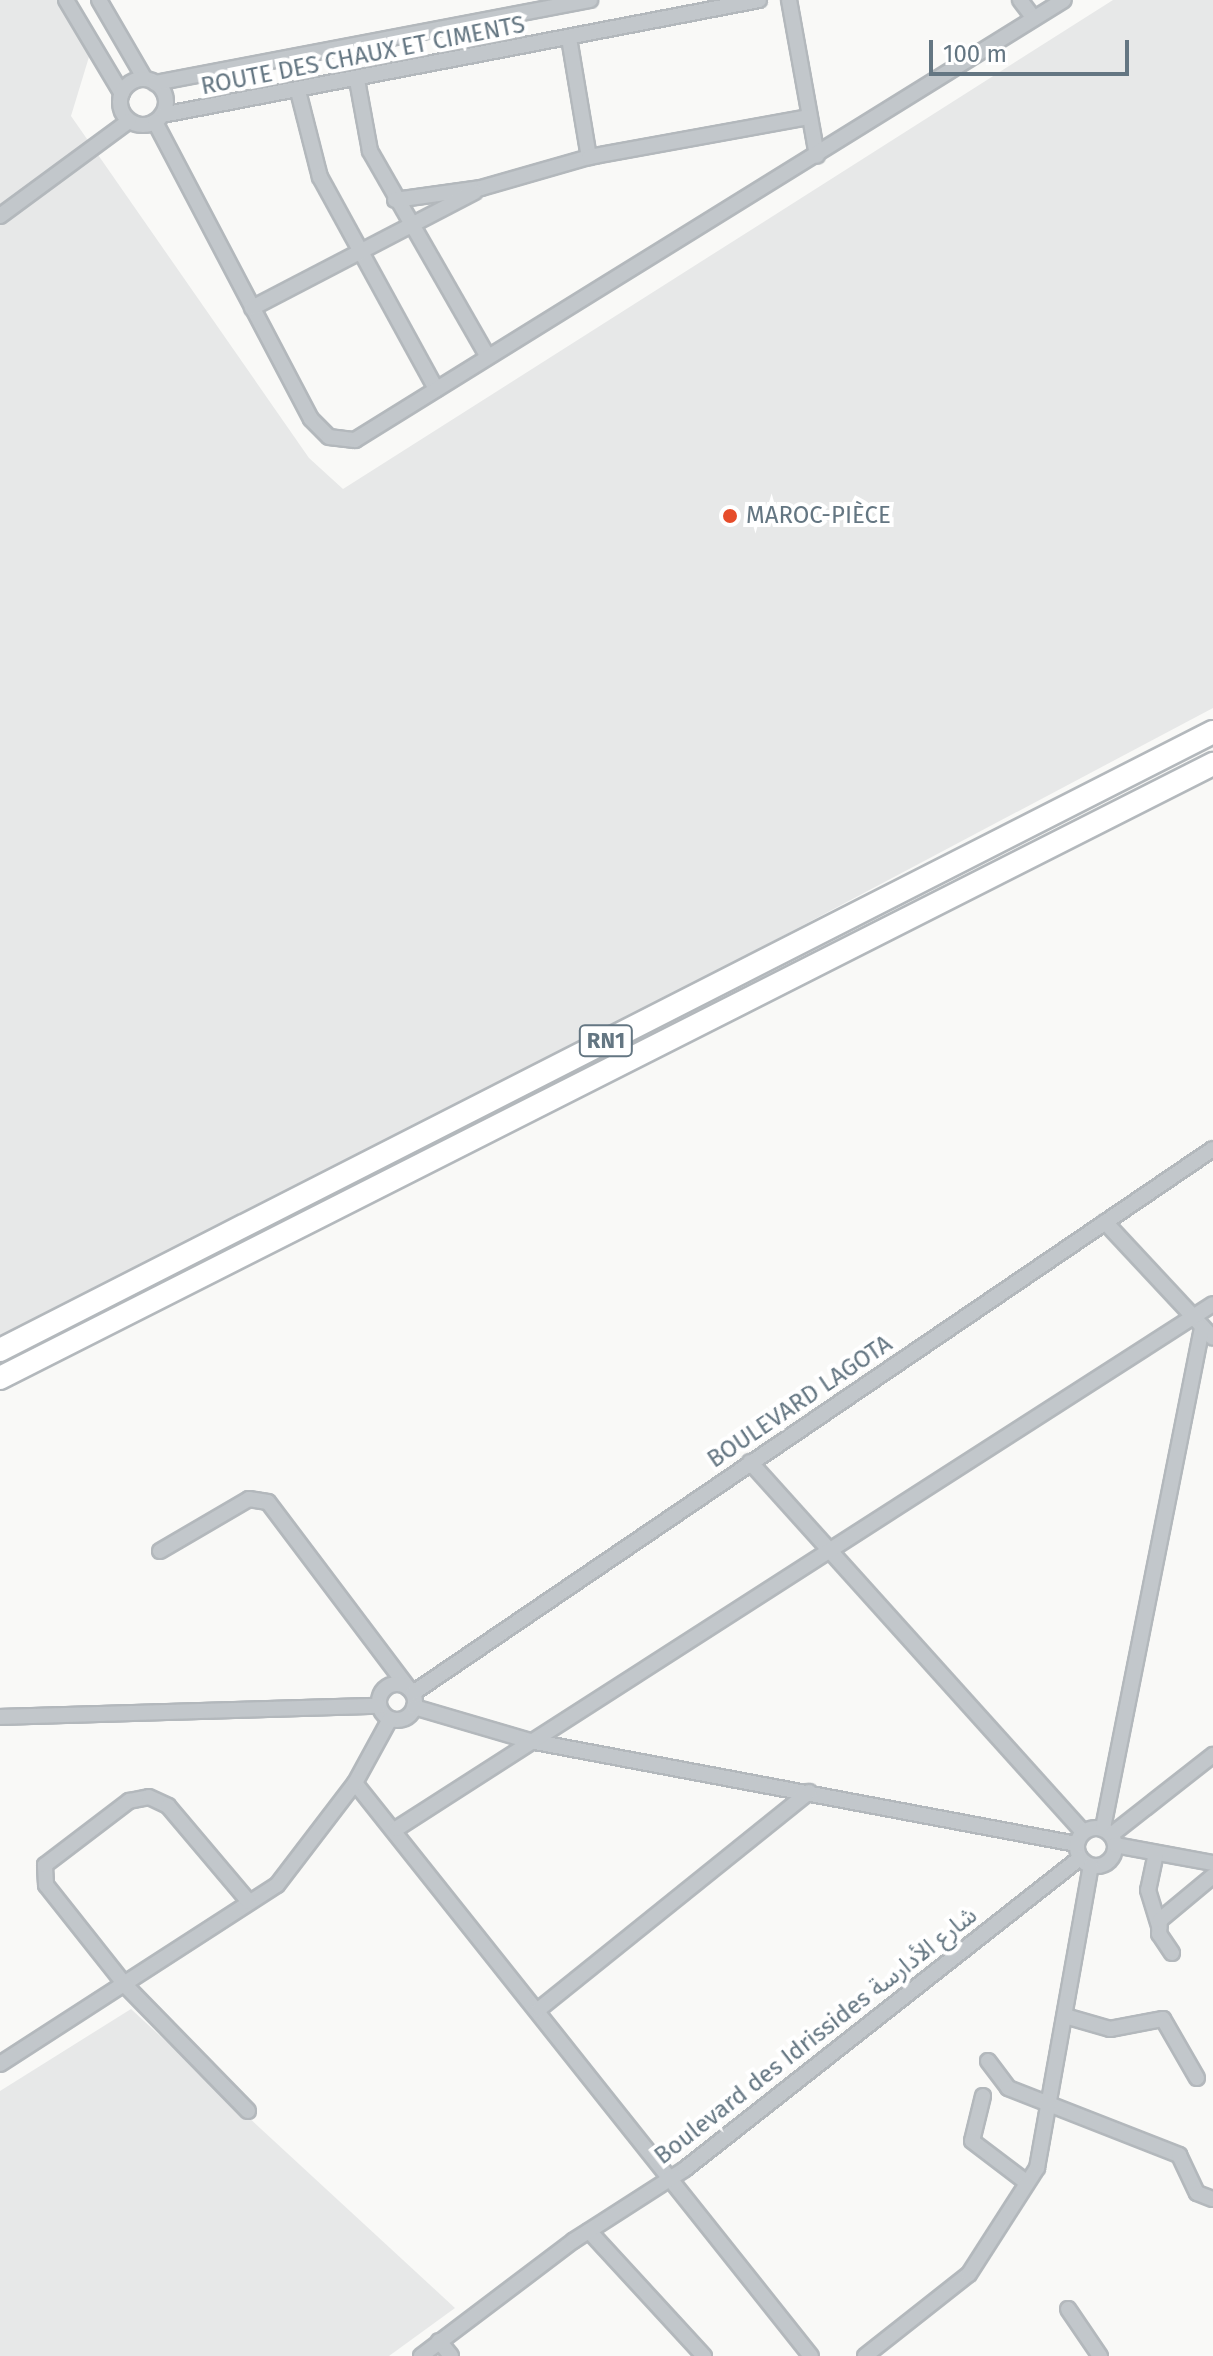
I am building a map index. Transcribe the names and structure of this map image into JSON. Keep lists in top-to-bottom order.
{
  "streets": {
    "highway": ["RN1"],
    "street": ["ROUTE DES CHAUX ET CIMENTS", "BOULEVARD LAGOTA", "Boulevard des Idrissides شارع الأدارسة"]
  },
  "places": ["MAROC-PIÈCE"],
  "scale_bar": "100 m"
}
